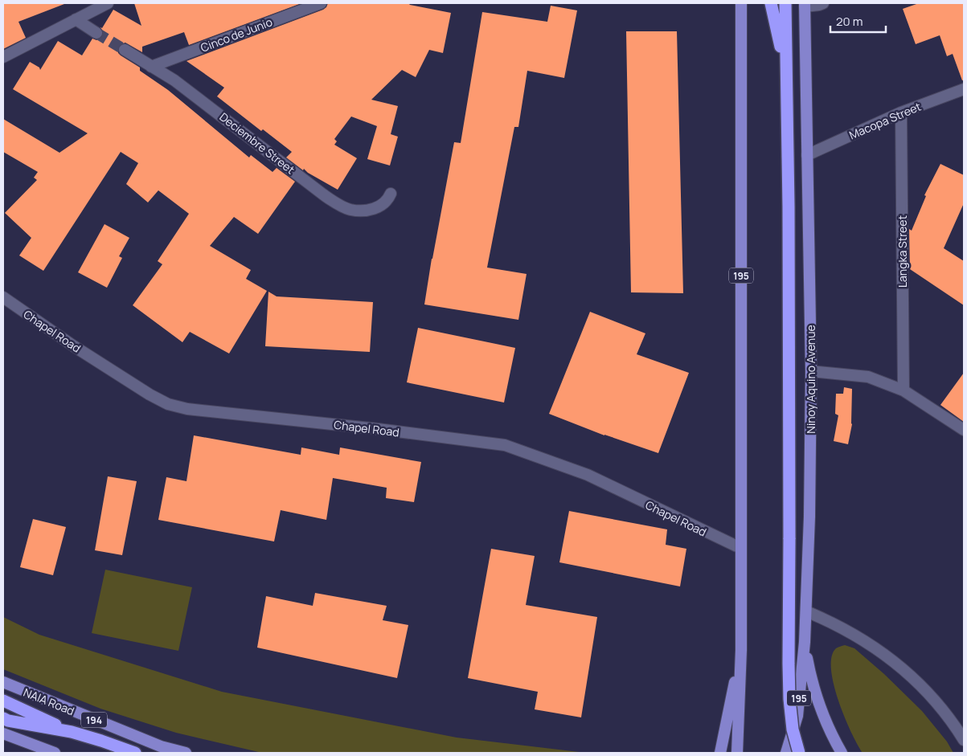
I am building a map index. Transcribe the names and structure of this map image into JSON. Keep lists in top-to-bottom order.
{
  "streets": {
    "main road": [
      "195",
      "Ninoy Aquino Avenue",
      "NAIA Road",
      "194"
    ],
    "street": [
      "Cinco de Junio",
      "Macopa Street",
      "Deciembre Street",
      "Langka Street",
      "Chapel Road"
    ]
  },
  "crossings": [
    ["Cinco de Junio", "Deciembre Street"],
    ["Macopa Street", "Langka Street"],
    ["Macopa Street", "Ninoy Aquino Avenue"],
    ["195", "Chapel Road"]
  ],
  "scale_bar": "20 m"
}
